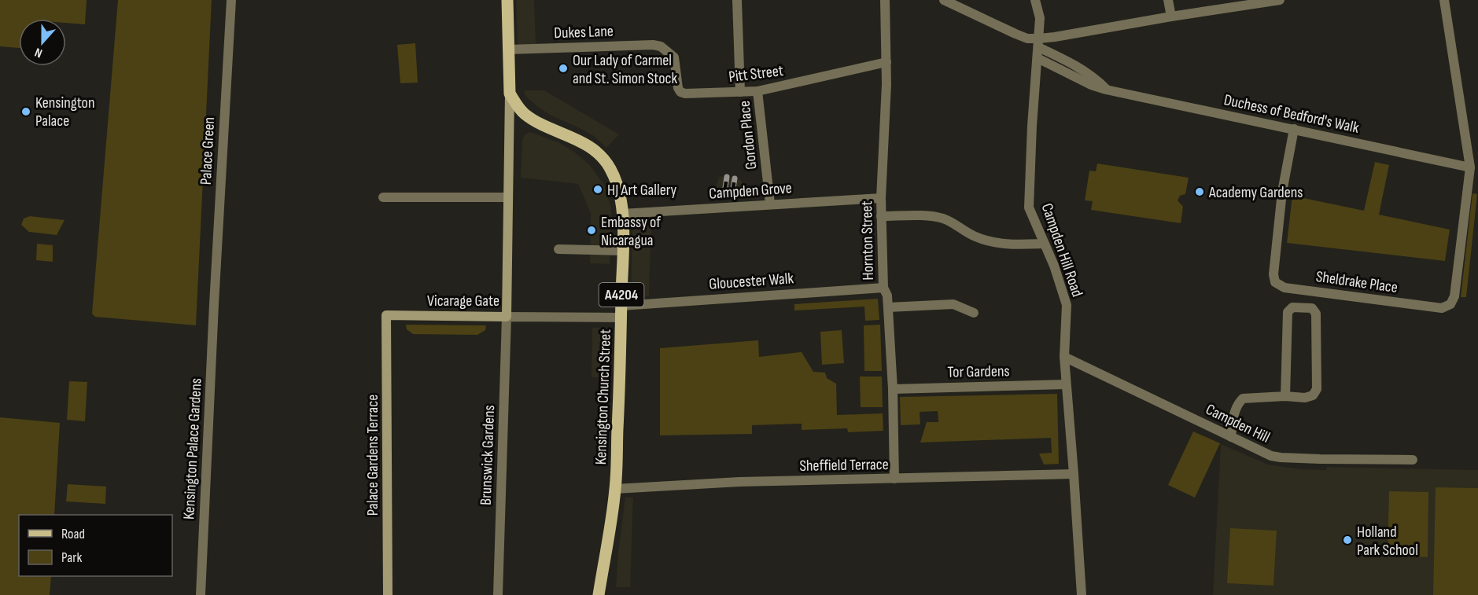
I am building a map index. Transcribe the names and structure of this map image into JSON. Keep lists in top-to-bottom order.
{
  "streets": {
    "main road": [
      "A4204",
      "Vicarage Gate",
      "Kensington Church Street",
      "Palace Gardens Terrace"
    ],
    "street": [
      "Dukes Lane",
      "Pitt Street",
      "Duchess of Bedford's Walk",
      "Gordon Place",
      "Palace Green",
      "Campden Grove",
      "Hornton Street",
      "Campden Hill Road",
      "Gloucester Walk",
      "Sheldrake Place",
      "Tor Gardens",
      "Campden Hill",
      "Kensington Palace Gardens",
      "Brunswick Gardens",
      "Sheffield Terrace"
    ]
  },
  "crossings": [
    ["Dukes Lane", "Pitt Street"],
    ["Pitt Street", "Gordon Place"],
    ["Pitt Street", "Hornton Street"],
    ["Duchess of Bedford's Walk", "Campden Hill Road"],
    ["Duchess of Bedford's Walk", "Sheldrake Place"],
    ["Gordon Place", "Campden Grove"],
    ["Palace Green", "Kensington Palace Gardens"],
    ["Campden Grove", "Hornton Street"],
    ["Campden Grove", "Kensington Church Street"],
    ["Hornton Street", "Gloucester Walk"],
    ["Hornton Street", "Tor Gardens"],
    ["Hornton Street", "Sheffield Terrace"],
    ["Campden Hill Road", "Tor Gardens"],
    ["Campden Hill Road", "Campden Hill"],
    ["Campden Hill Road", "Sheffield Terrace"],
    ["Gloucester Walk", "Vicarage Gate"],
    ["Gloucester Walk", "Kensington Church Street"],
    ["Gloucester Walk", "Brunswick Gardens"],
    ["Vicarage Gate", "Kensington Church Street"],
    ["Vicarage Gate", "Palace Gardens Terrace"],
    ["Vicarage Gate", "Brunswick Gardens"],
    ["Kensington Church Street", "Sheffield Terrace"]
  ],
  "places": [
    "Our Lady of Carmel and St. Simon Stock",
    "Kensington Palace",
    "HJ Art Gallery",
    "Academy Gardens",
    "Embassy of Nicaragua",
    "Holland Park School"
  ],
  "legend": ["Road", "Park"],
  "north": "bottom"
}
